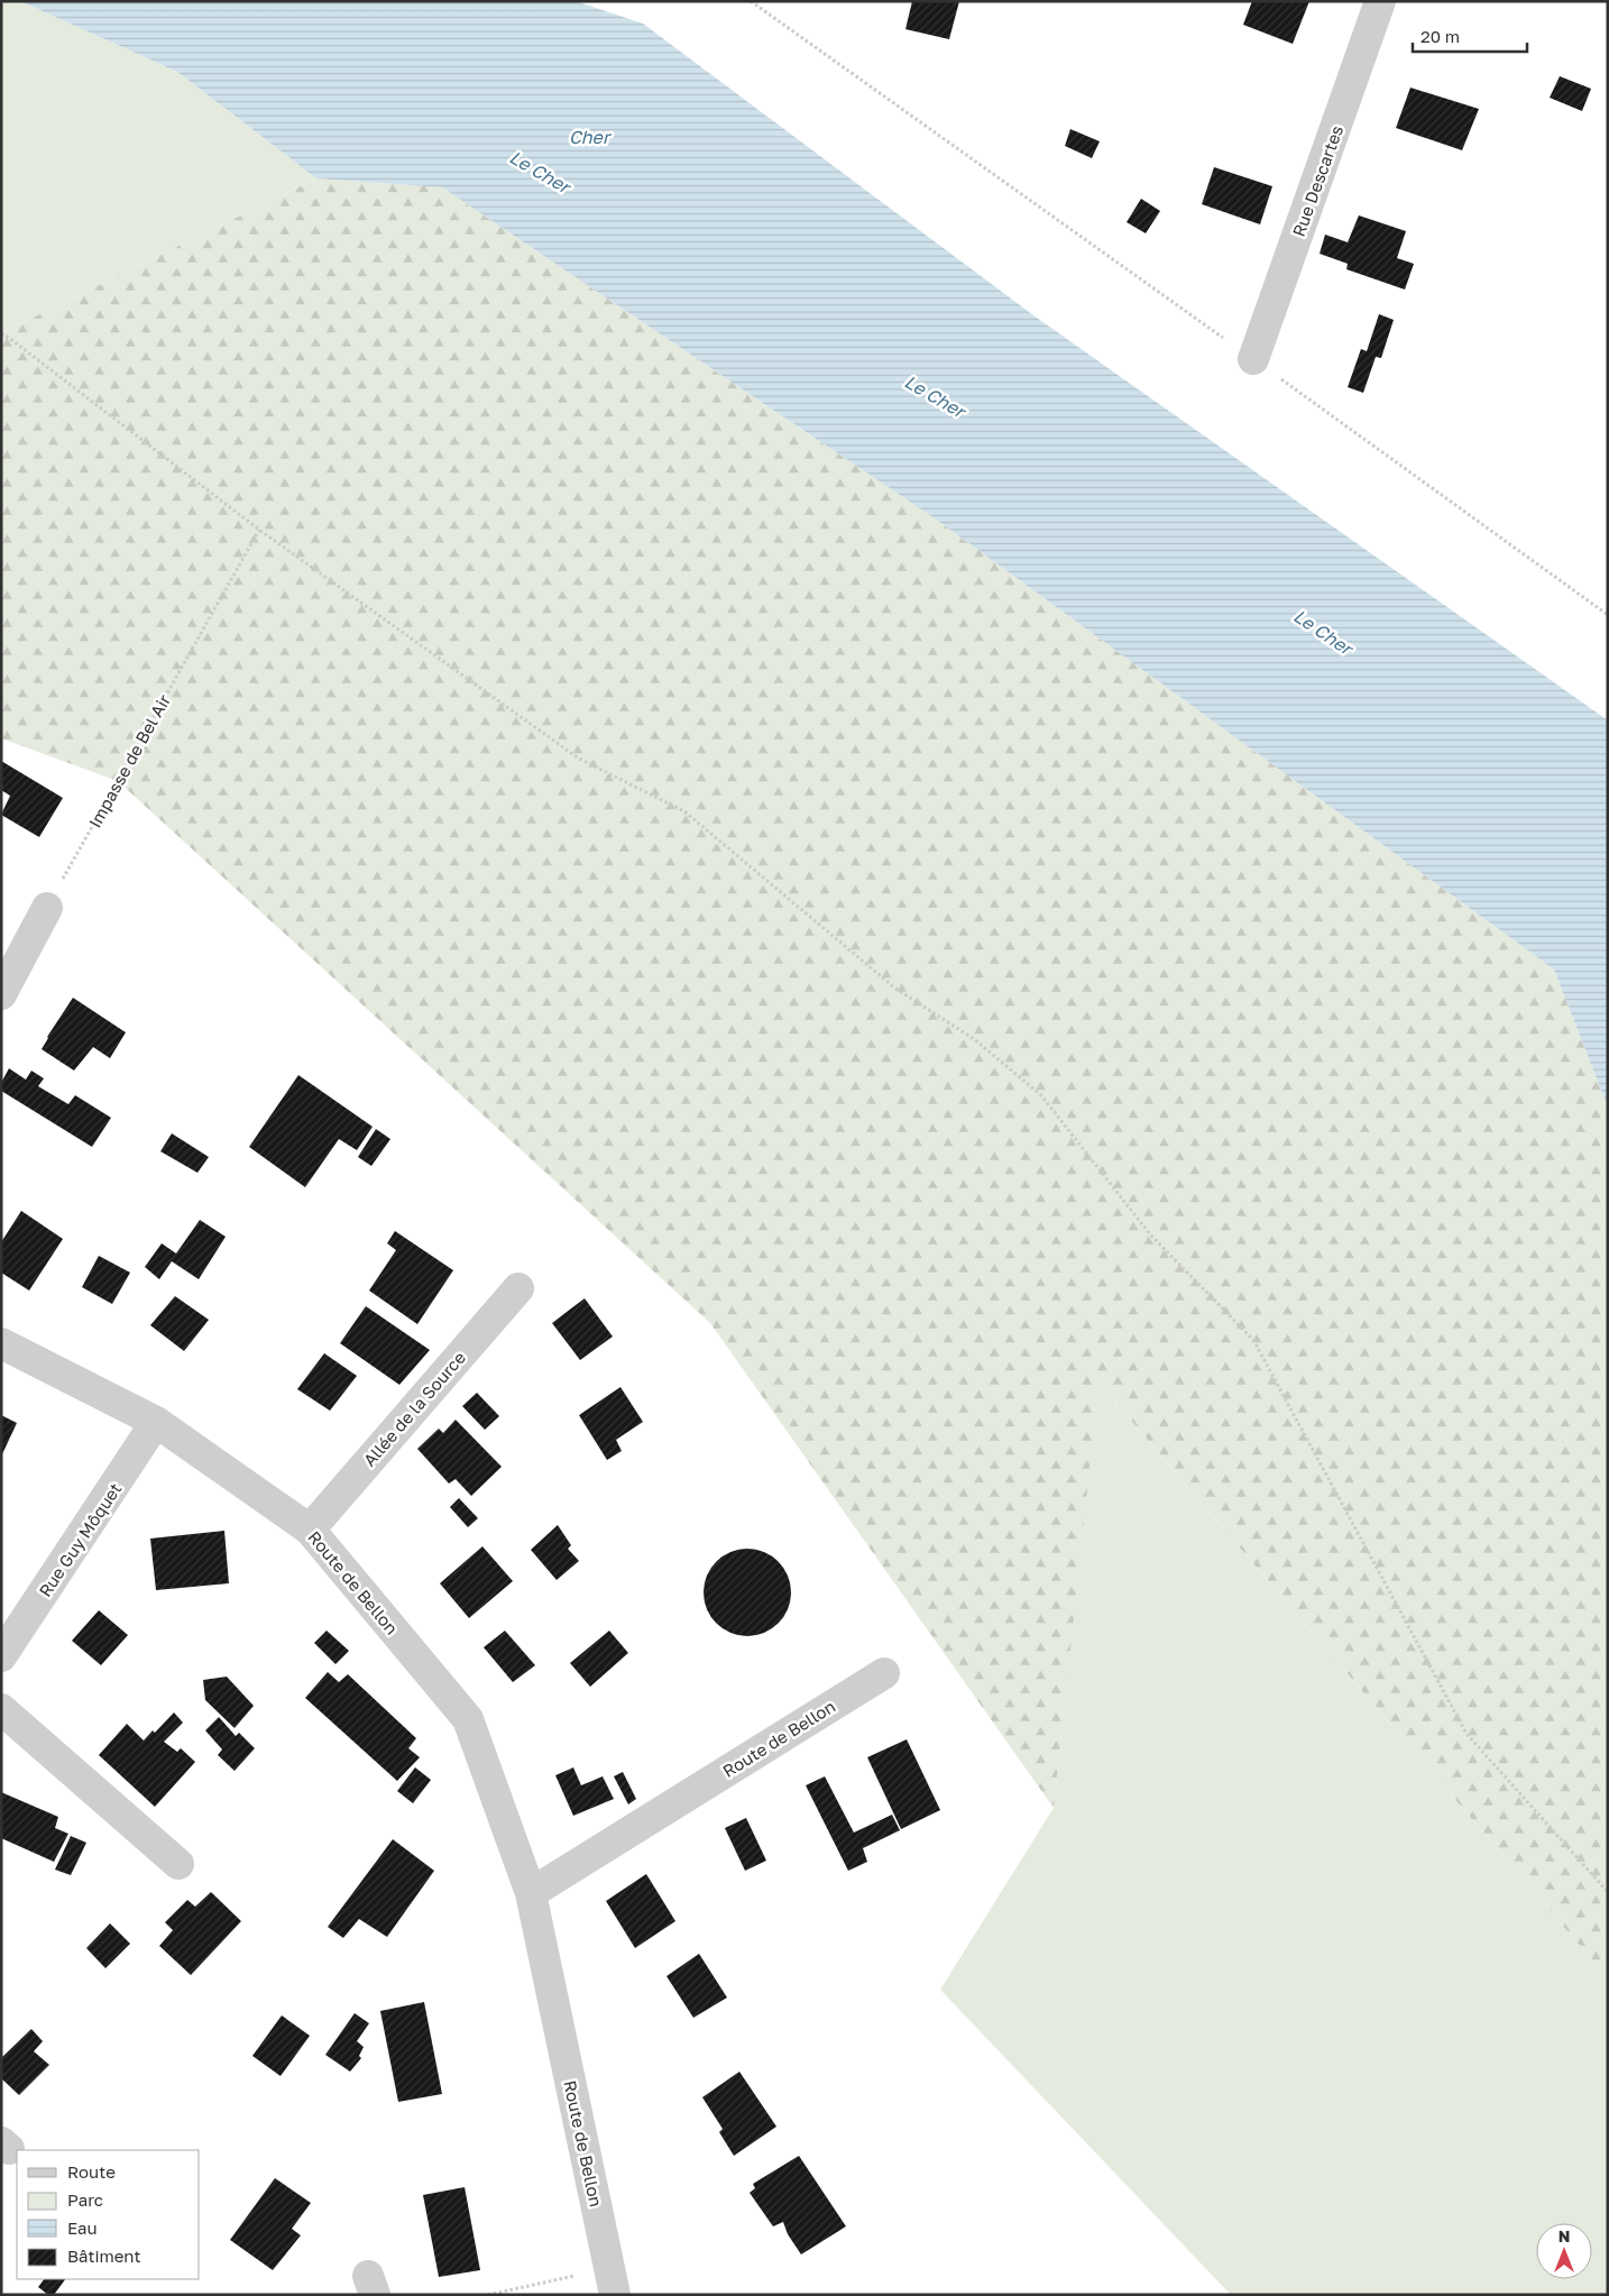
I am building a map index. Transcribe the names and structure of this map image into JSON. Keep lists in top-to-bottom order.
{
  "streets": {
    "street": [
      "Rue Descartes",
      "Allée de la Source",
      "Rue Guy Môquet",
      "Route de Bellon"
    ],
    "path": ["Impasse de Bel Air"]
  },
  "crossings": [
    ["Allée de la Source", "Route de Bellon"],
    ["Rue Guy Môquet", "Route de Bellon"]
  ],
  "water": ["Cher", "Le Cher"],
  "legend": [
    "Route",
    "Parc",
    "Eau",
    "Bâtiment"
  ],
  "scale_bar": "20 m",
  "north": "top"
}
